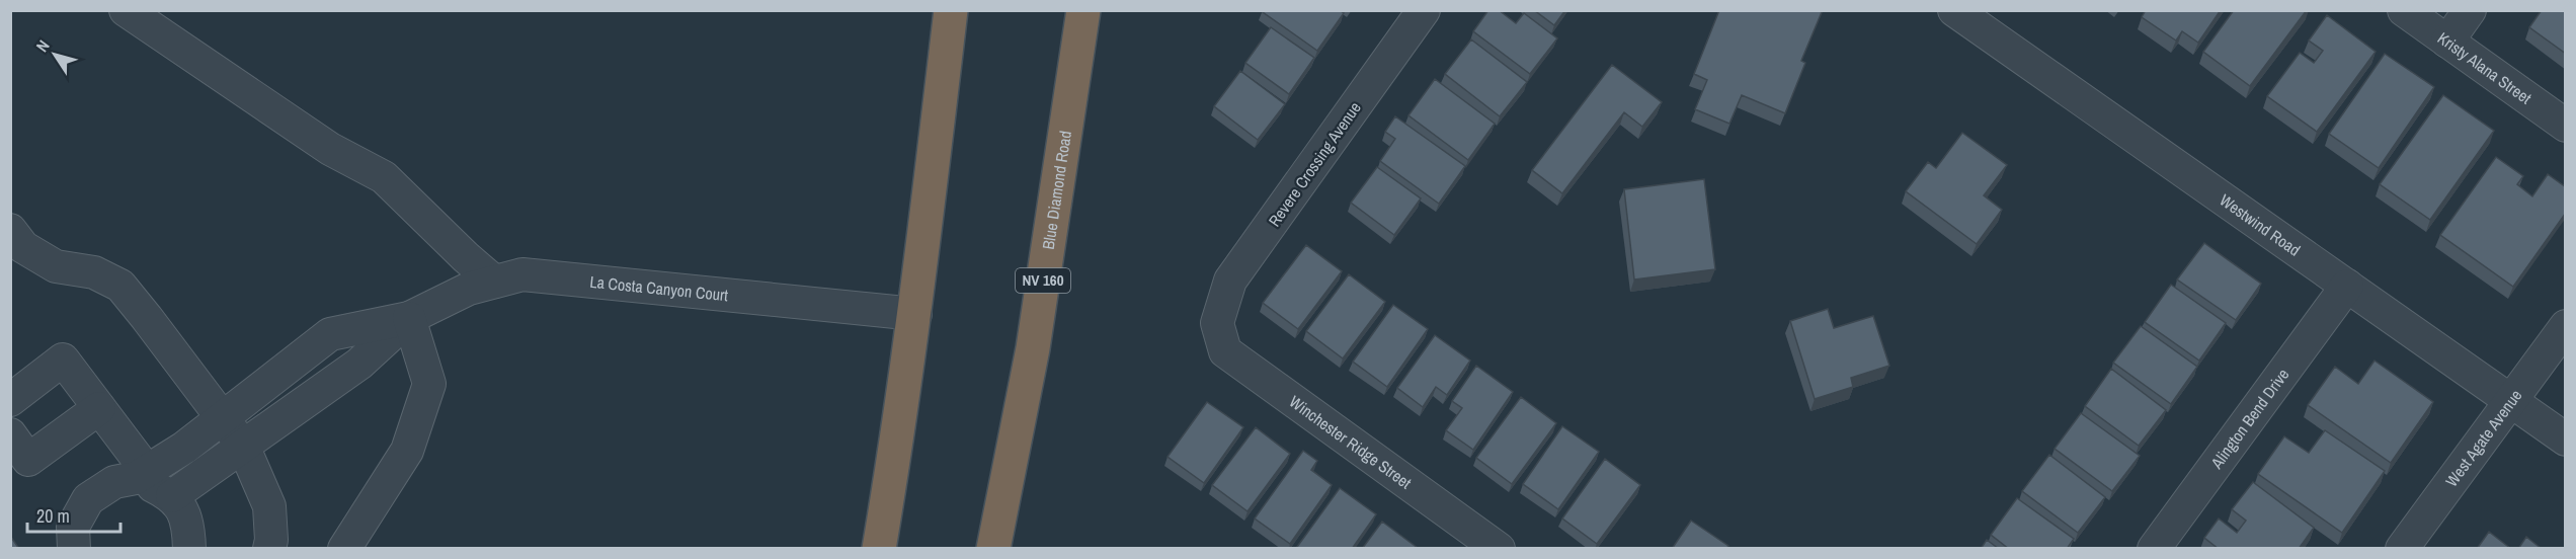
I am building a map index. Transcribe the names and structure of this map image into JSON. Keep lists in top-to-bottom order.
{
  "streets": {
    "highway": ["Blue Diamond Road", "NV 160"],
    "street": [
      "Kristy Alana Street",
      "Revere Crossing Avenue",
      "Westwind Road",
      "La Costa Canyon Court",
      "Alington Bend Drive",
      "West Agate Avenue",
      "Winchester Ridge Street"
    ]
  },
  "crossings": [
    ["Revere Crossing Avenue", "Winchester Ridge Street"],
    ["Westwind Road", "Alington Bend Drive"],
    ["Westwind Road", "West Agate Avenue"]
  ],
  "scale_bar": "20 m",
  "north": "top left"
}
